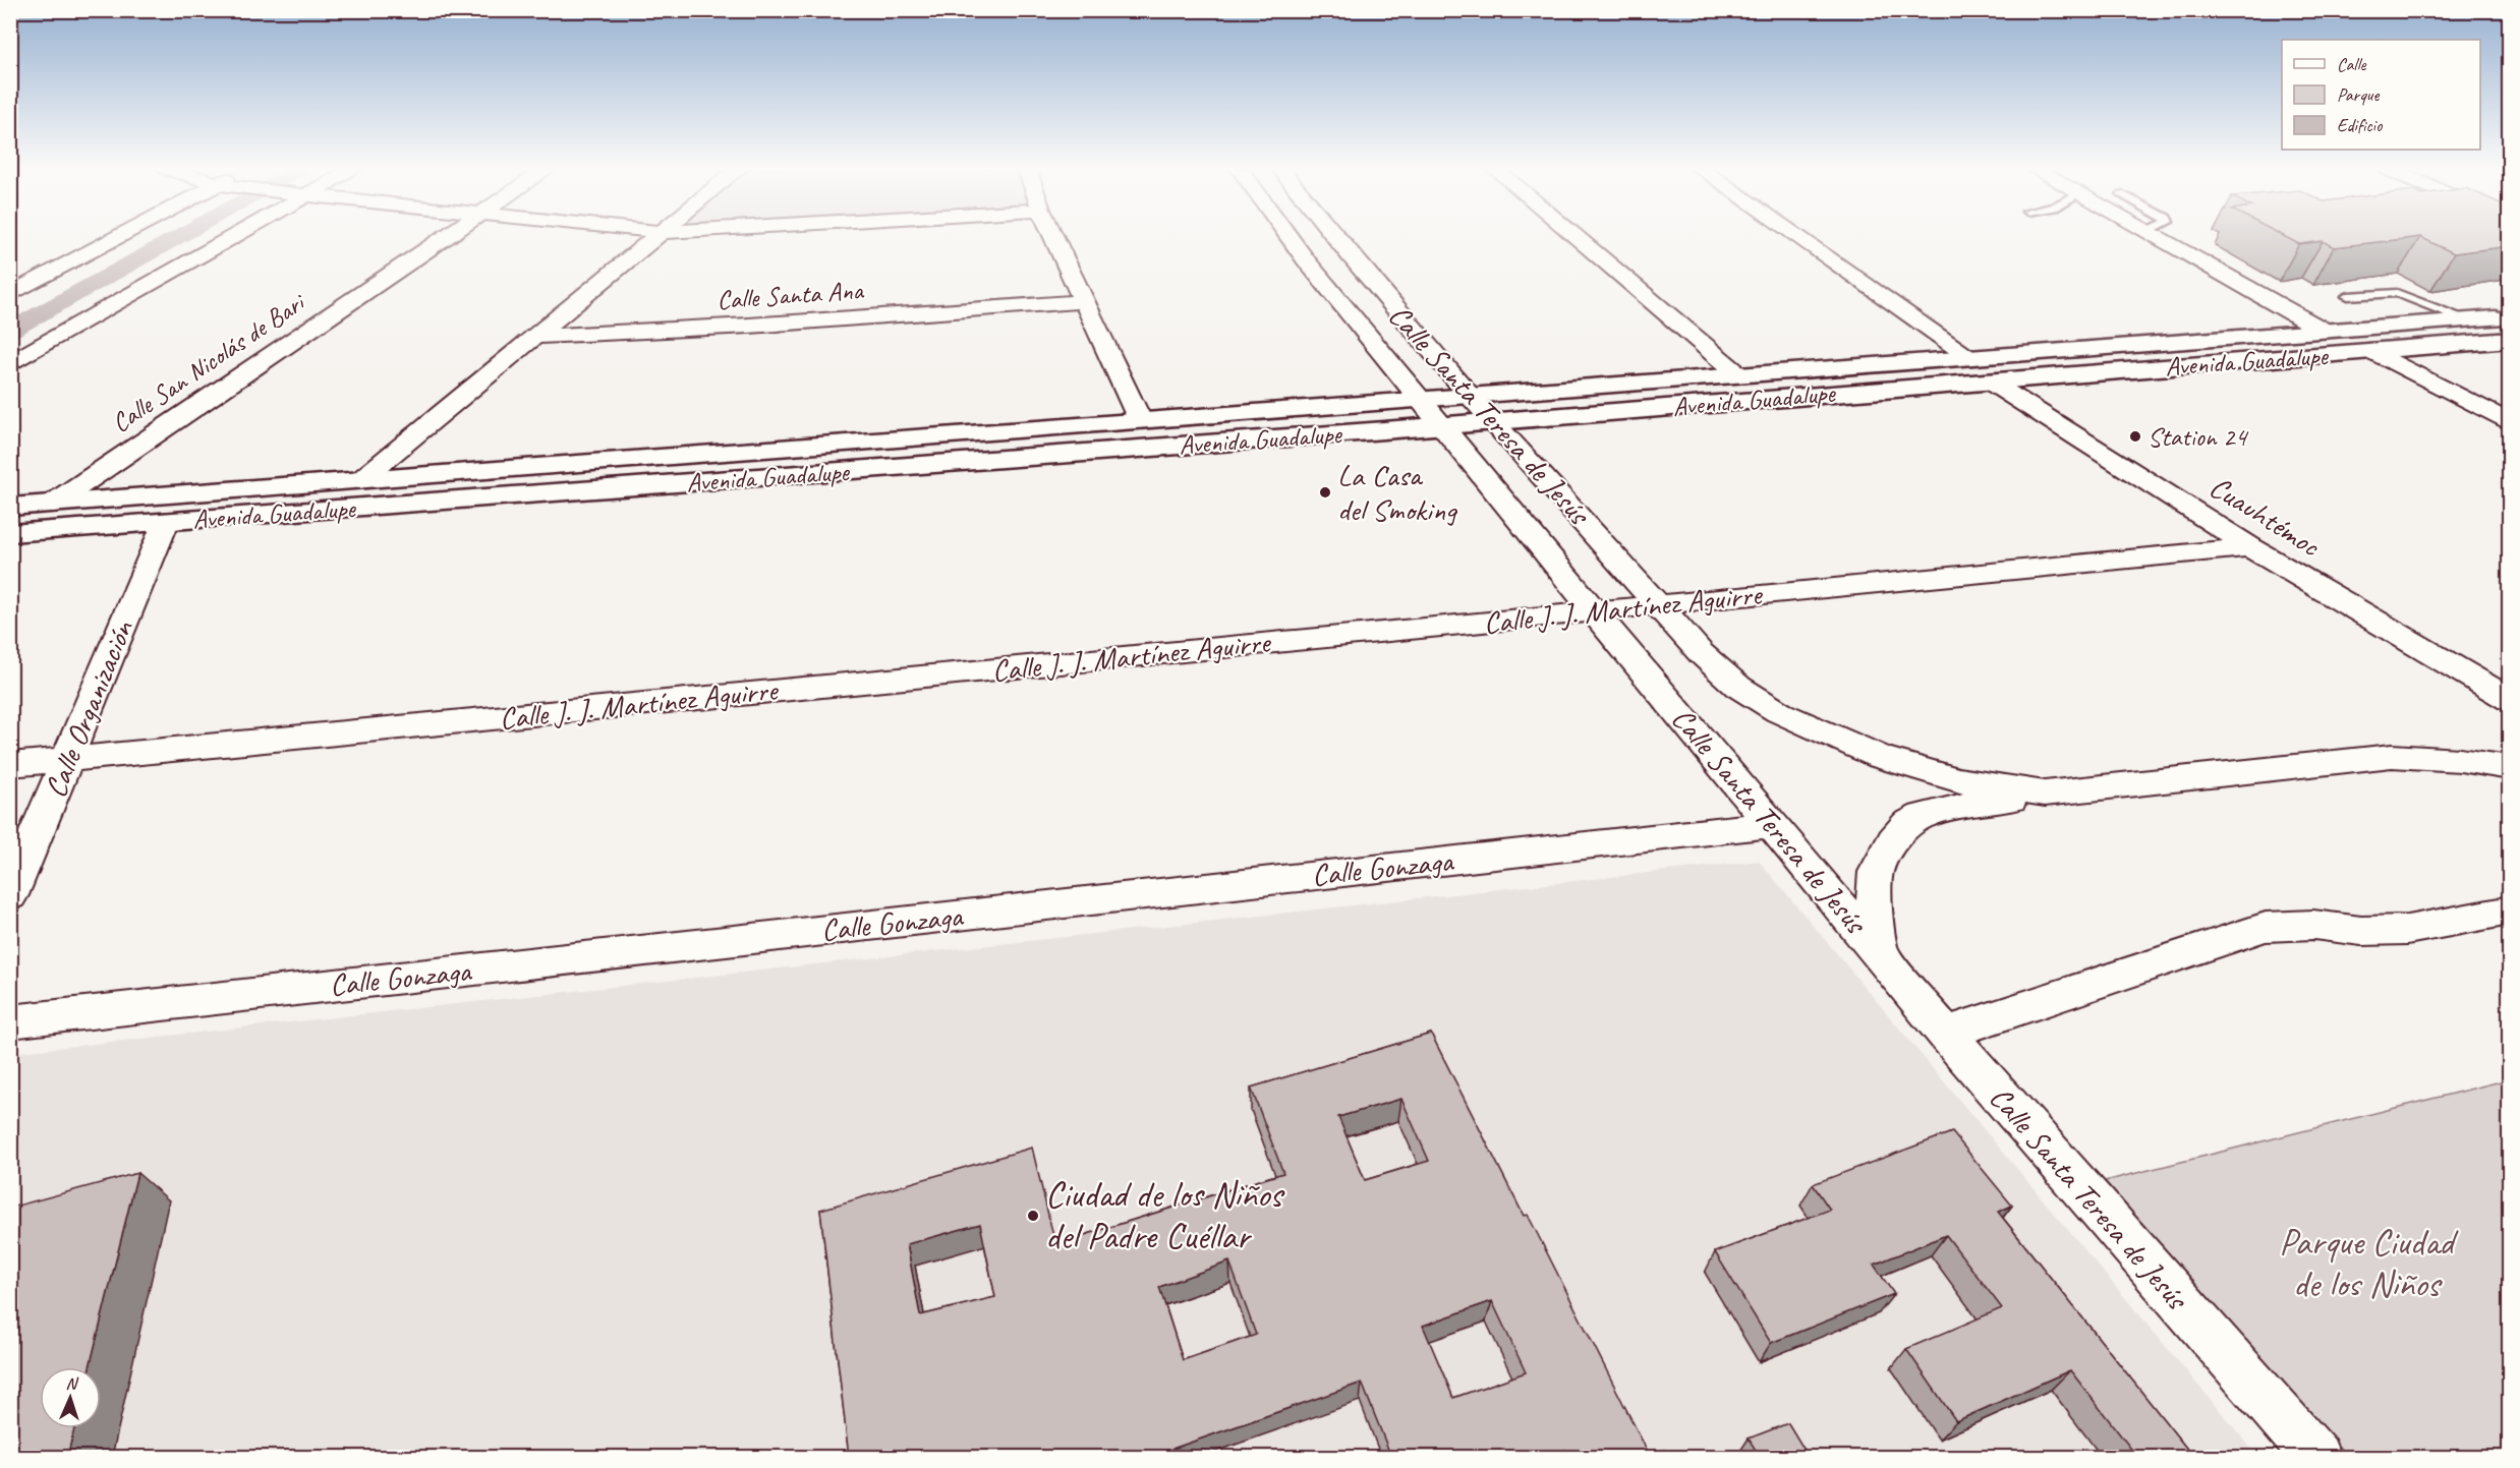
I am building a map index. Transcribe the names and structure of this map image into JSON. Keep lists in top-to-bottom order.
{
  "streets": {
    "main road": ["Avenida Guadalupe"],
    "street": [
      "Calle Santa Ana",
      "Calle San Nicolás de Bari",
      "Calle Santa Teresa de Jesús",
      "Cuauhtémoc",
      "Calle J. J. Martínez Aguirre",
      "Calle Organización",
      "Calle Gonzaga"
    ]
  },
  "crossings": [
    ["Avenida Guadalupe", "Calle San Nicolás de Bari"],
    ["Avenida Guadalupe", "Calle Santa Teresa de Jesús"],
    ["Avenida Guadalupe", "Cuauhtémoc"],
    ["Avenida Guadalupe", "Calle Organización"],
    ["Calle Santa Teresa de Jesús", "Calle J. J. Martínez Aguirre"],
    ["Calle Santa Teresa de Jesús", "Calle Gonzaga"],
    ["Cuauhtémoc", "Calle J. J. Martínez Aguirre"],
    ["Calle J. J. Martínez Aguirre", "Calle Organización"]
  ],
  "parks": ["Parque Ciudad de los Niños"],
  "places": ["Station 24", "La Casa del Smoking", "Ciudad de los Niños del Padre Cuéllar"],
  "legend": ["Calle", "Parque", "Edificio"],
  "north": "top"
}
